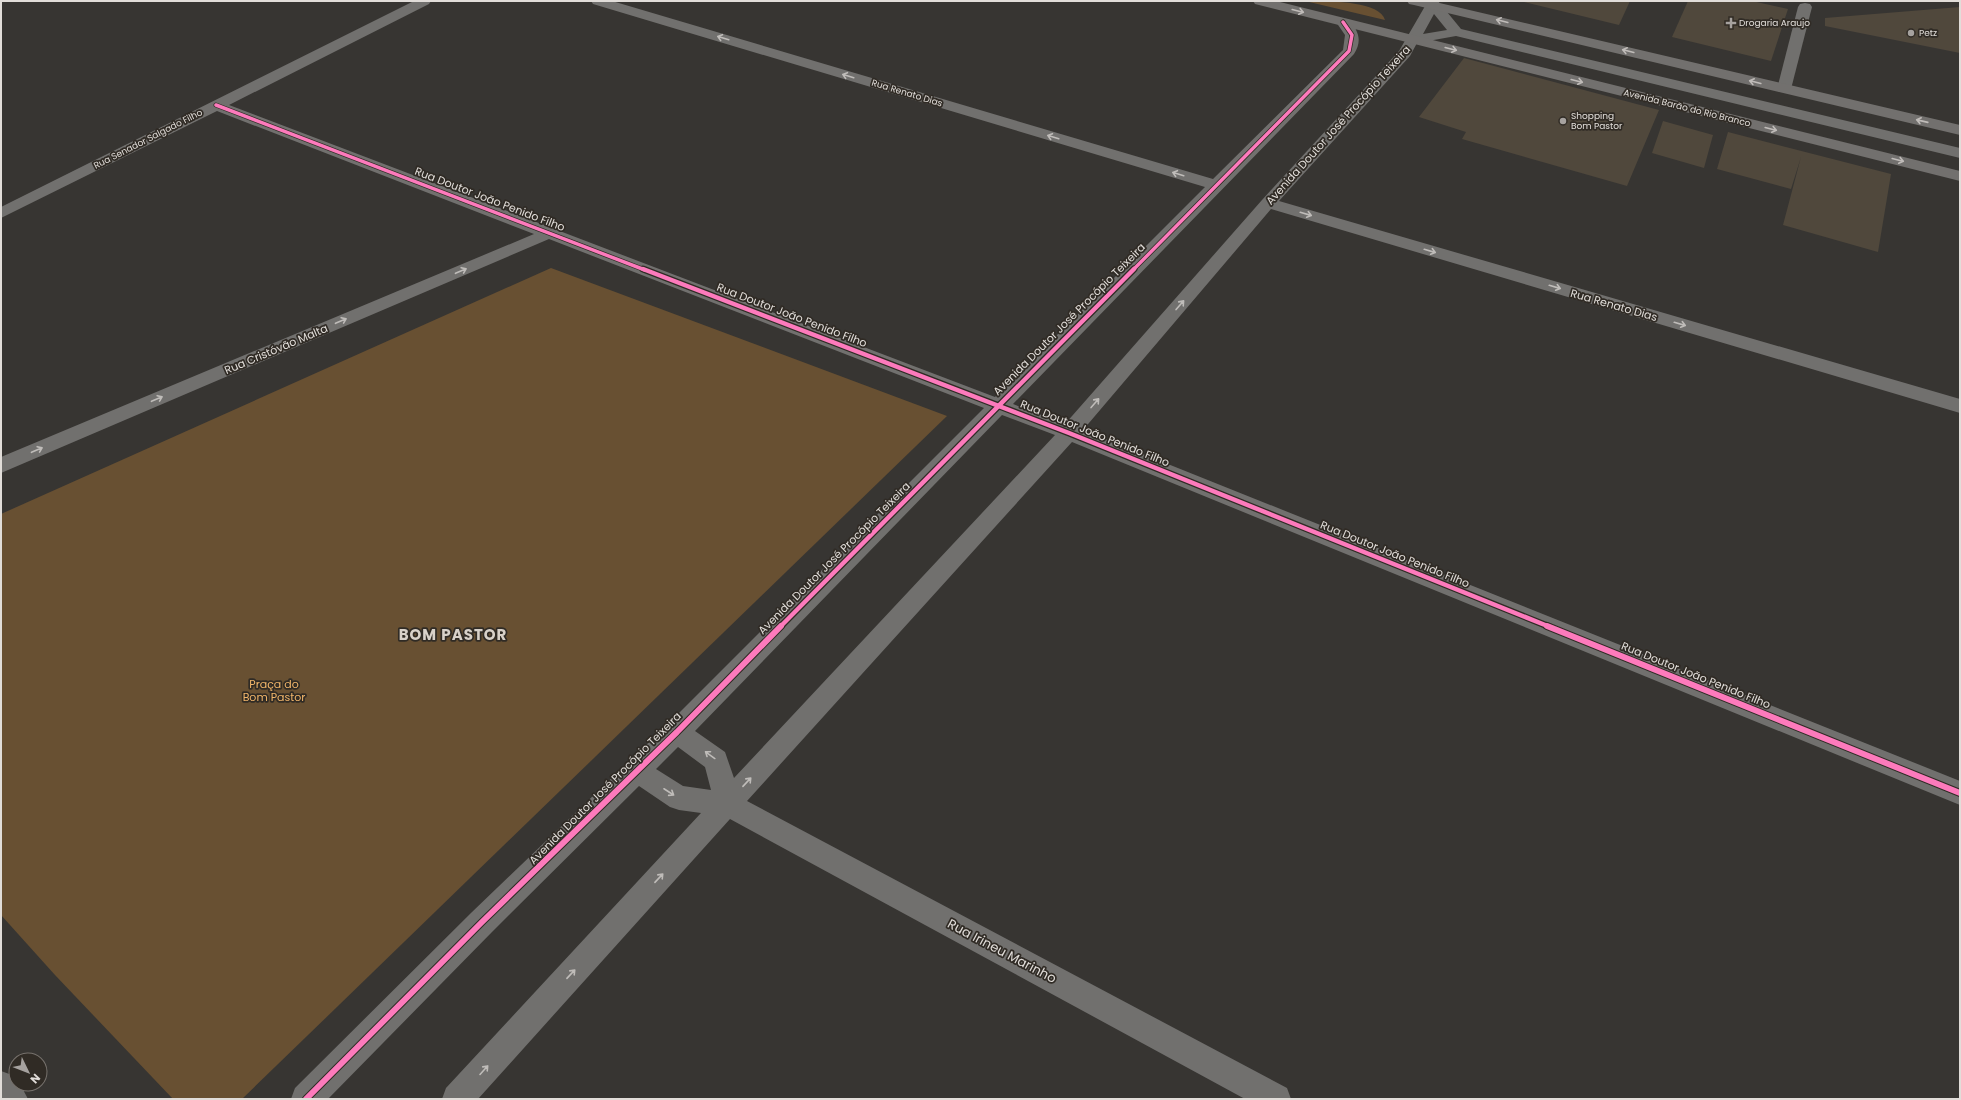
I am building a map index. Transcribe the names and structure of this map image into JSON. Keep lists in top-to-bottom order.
{
  "streets": {
    "main road": ["Avenida Barão do Rio Branco"],
    "street": [
      "Rua Renato Dias",
      "Avenida Doutor José Procópio Teixeira",
      "Rua Senador Salgado Filho",
      "Rua Doutor João Penido Filho",
      "Rua Cristóvão Malta",
      "Rua Irineu Marinho"
    ]
  },
  "crossings": [
    ["Rua Renato Dias", "Avenida Doutor José Procópio Teixeira"],
    ["Avenida Barão do Rio Branco", "Avenida Doutor José Procópio Teixeira"],
    ["Avenida Doutor José Procópio Teixeira", "Rua Doutor João Penido Filho"],
    ["Avenida Doutor José Procópio Teixeira", "Rua Irineu Marinho"],
    ["Rua Senador Salgado Filho", "Rua Doutor João Penido Filho"],
    ["Rua Doutor João Penido Filho", "Rua Cristóvão Malta"]
  ],
  "one_way": ["Rua Cristóvão Malta"],
  "districts": ["BOM PASTOR"],
  "parks": ["Praça do Bom Pastor"],
  "places": {
    "health": ["Drogaria Araujo"],
    "other": ["Petz", "Shopping Bom Pastor"]
  },
  "north": "bottom right"
}
